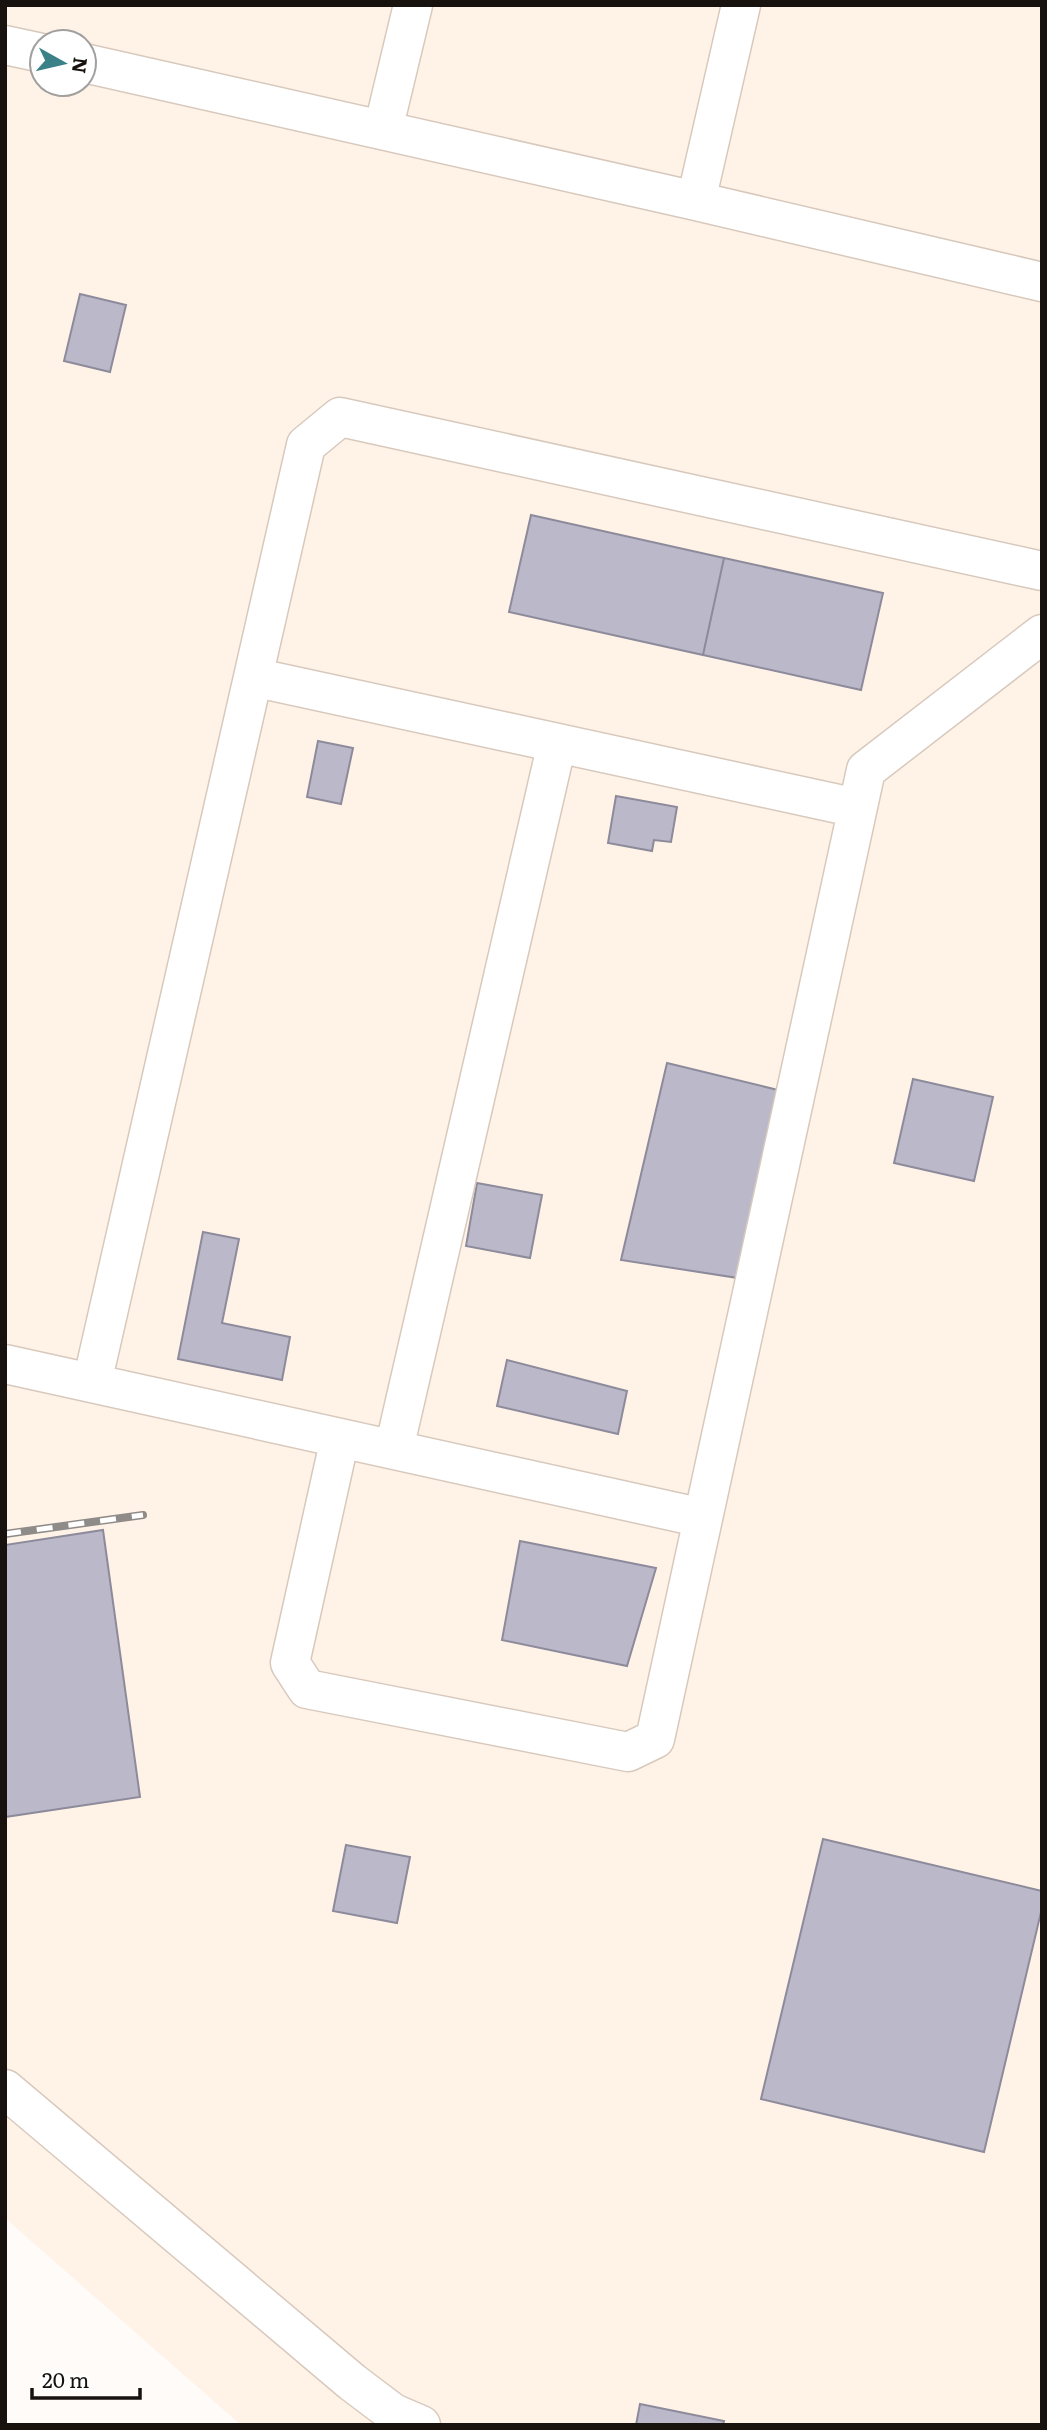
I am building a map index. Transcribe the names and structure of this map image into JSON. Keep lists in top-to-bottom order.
{
  "scale_bar": "20 m",
  "north": "right"
}
